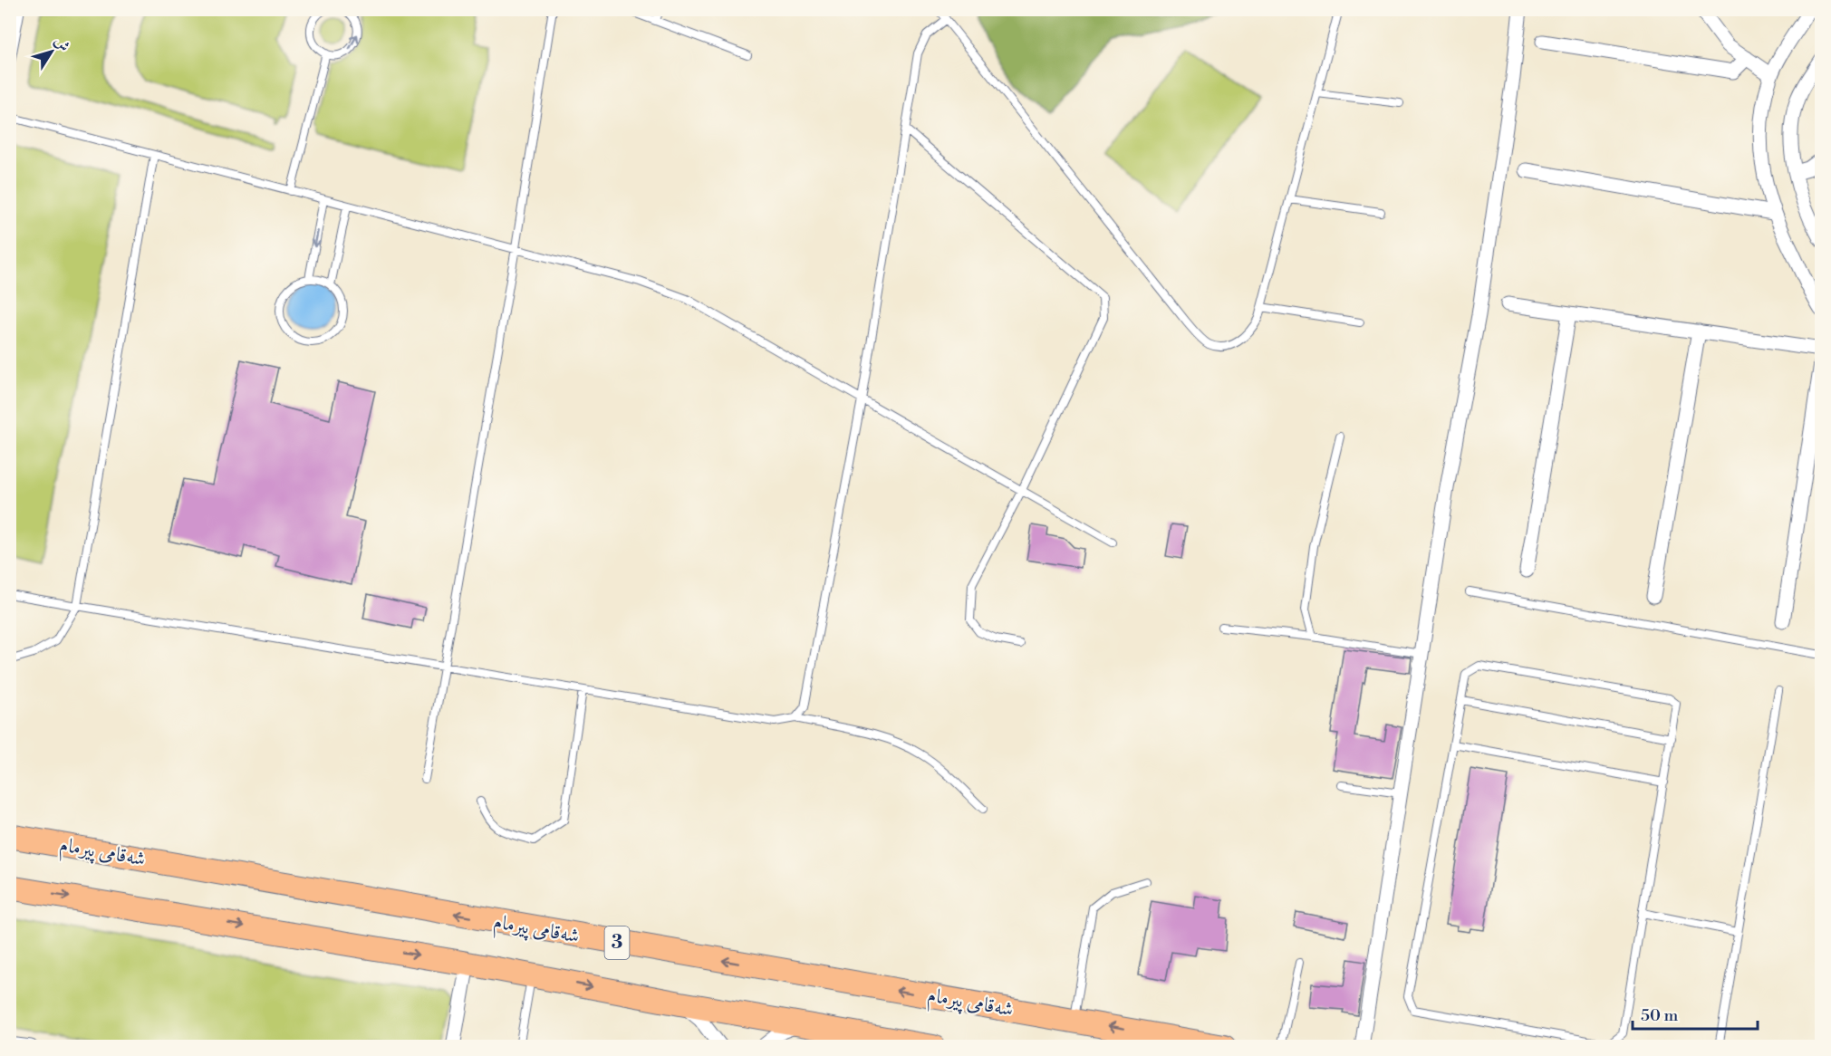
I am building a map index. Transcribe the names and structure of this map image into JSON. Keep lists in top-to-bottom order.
{
  "streets": {
    "highway": ["شەقامی پیرمام", "3"]
  },
  "scale_bar": "50 m",
  "north": "top right"
}
